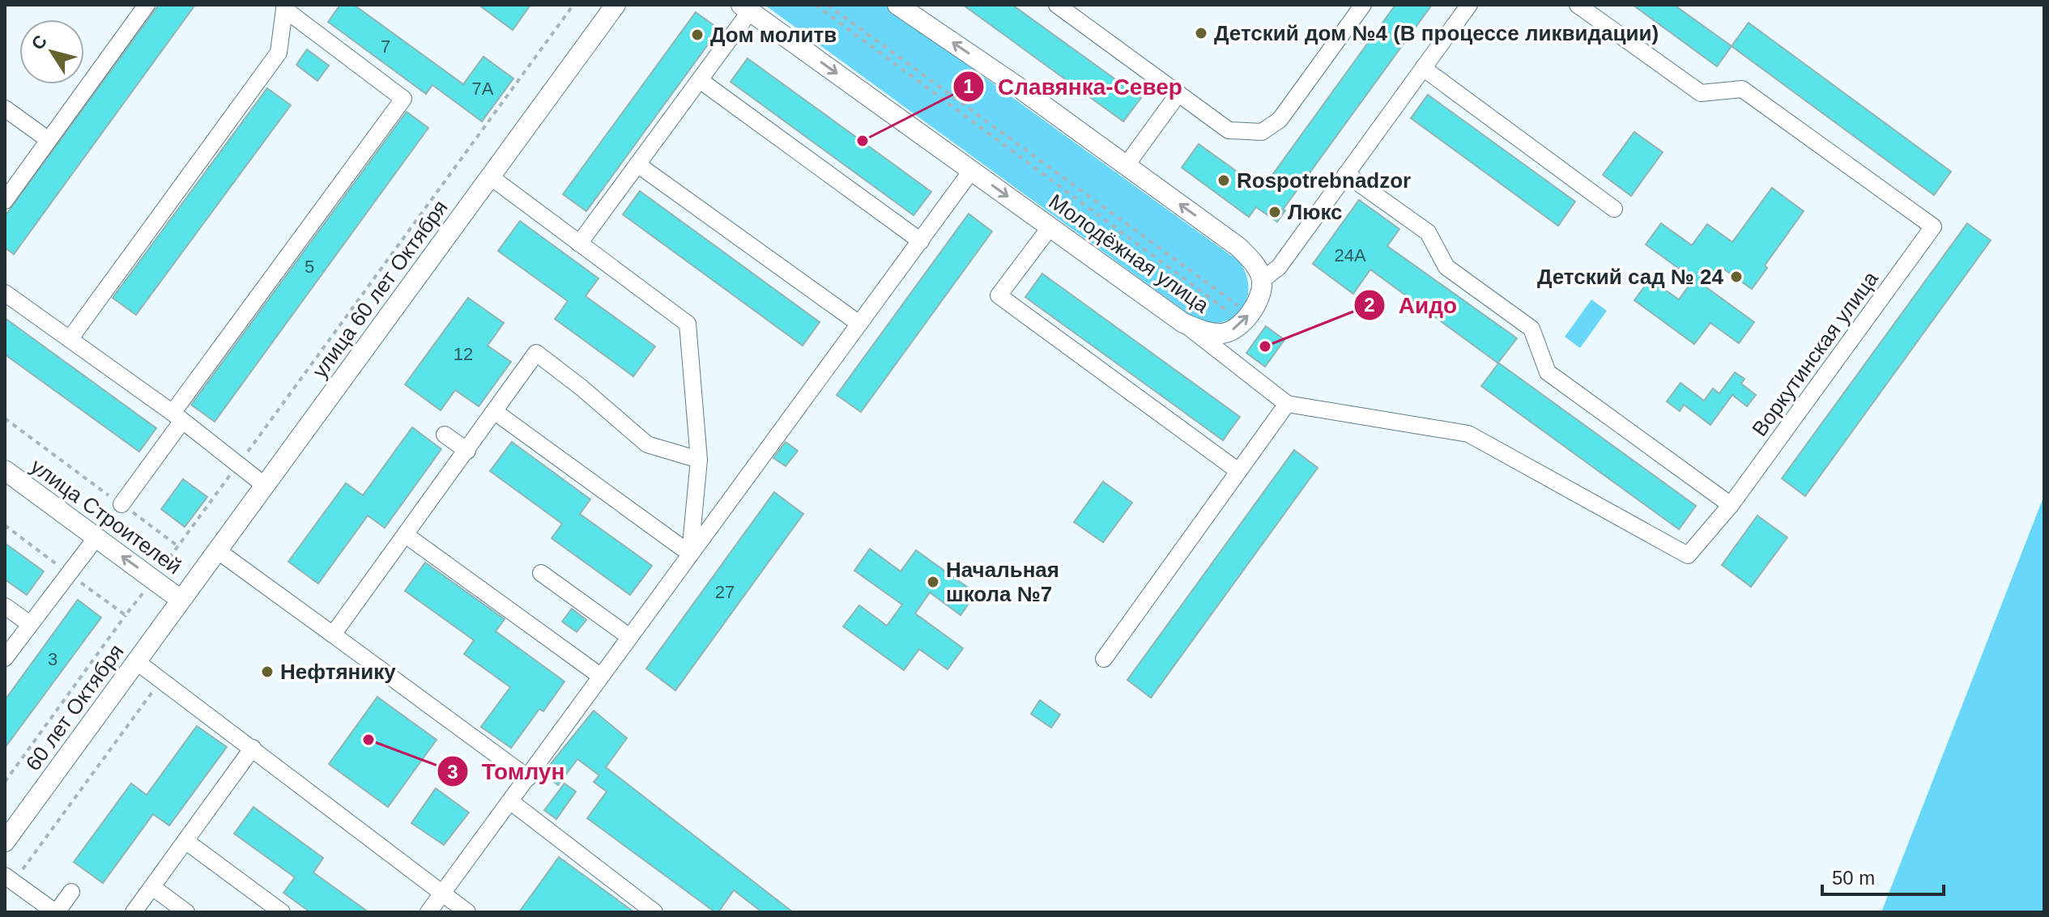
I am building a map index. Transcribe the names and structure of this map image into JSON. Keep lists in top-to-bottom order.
{
  "streets": {
    "main road": [
      "Молодёжная улица",
      "улица 60 лет Октября",
      "улица Строителей",
      "60 лет Октября"
    ],
    "street": ["Воркутинская улица"]
  },
  "crossings": [
    ["улица 60 лет Октября", "улица Строителей"],
    ["улица 60 лет Октября", "60 лет Октября"],
    ["улица Строителей", "60 лет Октября"]
  ],
  "places": [
    "Детский дом №4 (В процессе ликвидации)",
    "Дом молитв",
    "Славянка-Север",
    "Rospotrebnadzor",
    "Люкс",
    "Детский сад № 24",
    "Аидо",
    "Начальная школа №7",
    "Нефтянику",
    "Томлун"
  ],
  "house_numbers": [
    "7",
    "7А",
    "24А",
    "5",
    "12",
    "27",
    "3"
  ],
  "scale_bar": "50 m",
  "north": "top left"
}
